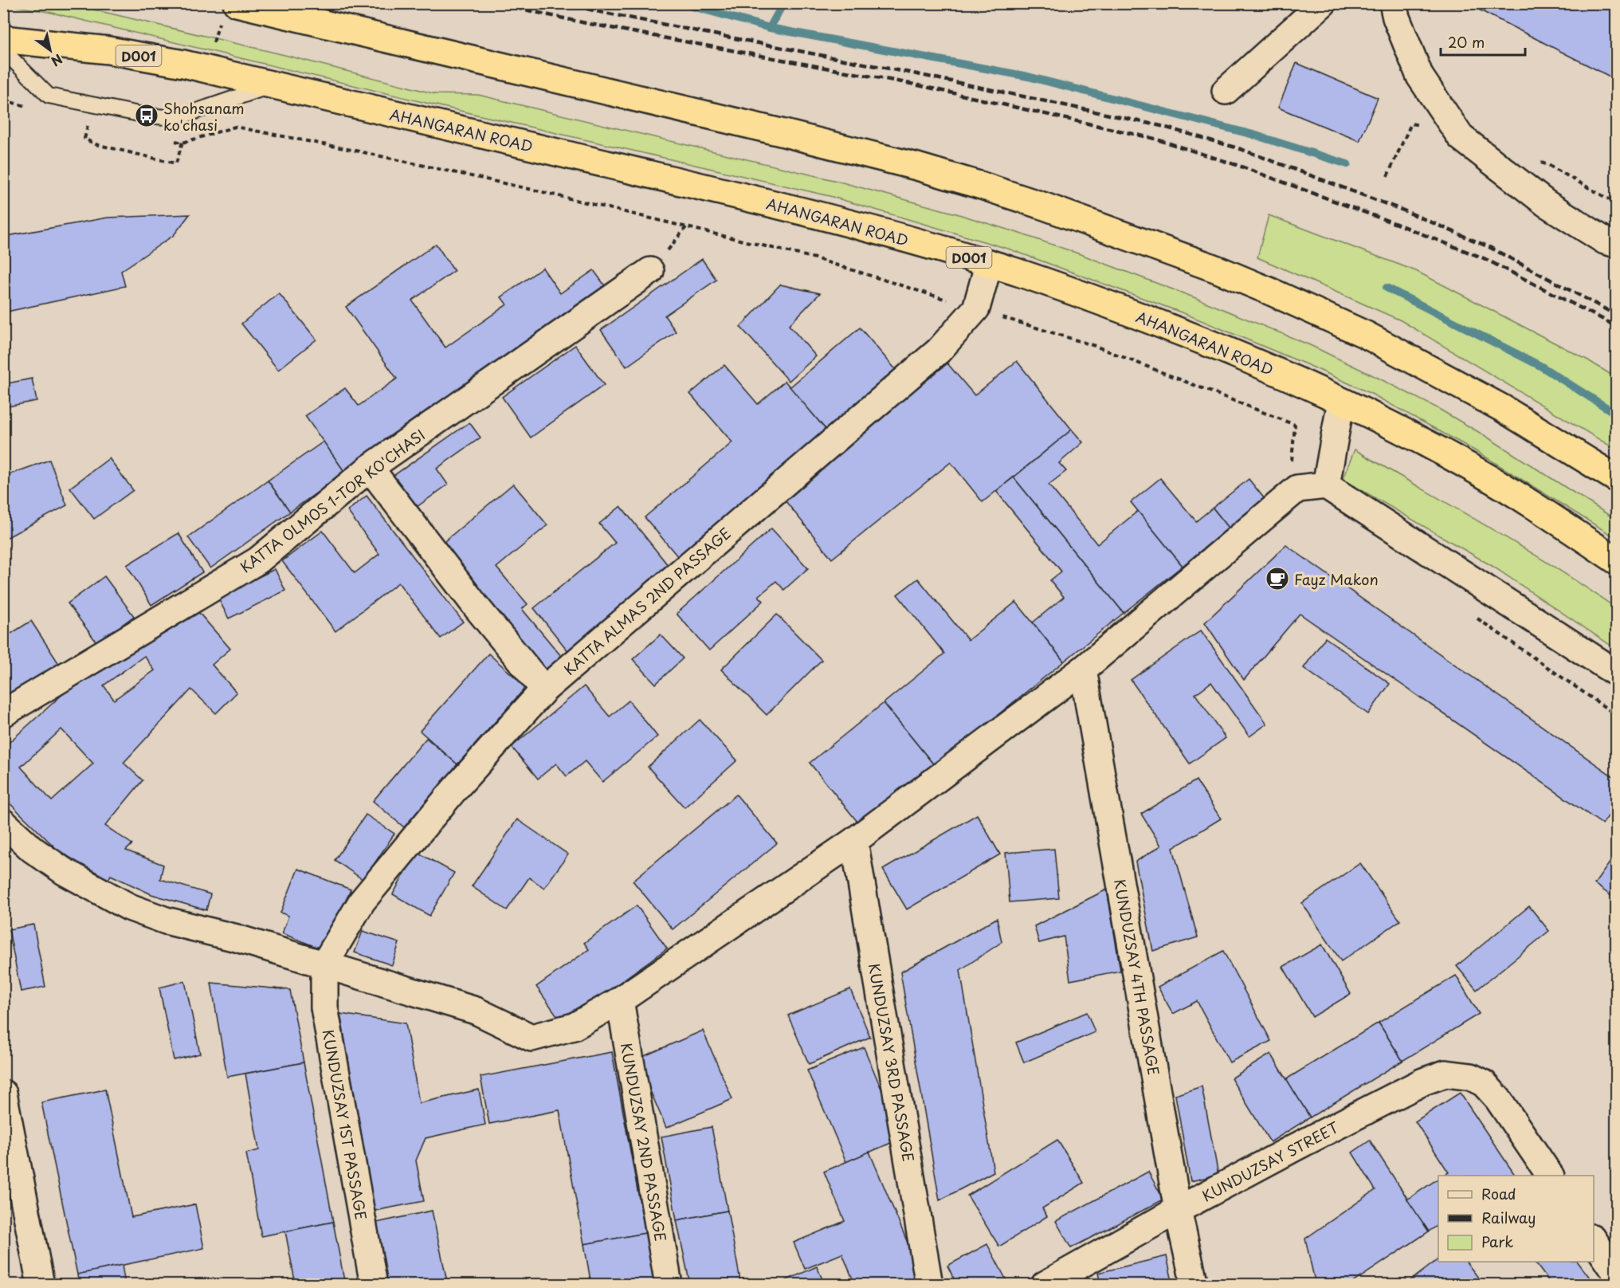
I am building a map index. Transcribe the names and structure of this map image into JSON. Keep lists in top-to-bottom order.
{
  "streets": {
    "highway": ["D001", "AHANGARAN ROAD"],
    "street": [
      "KATTA OLMOS 1-TOR KO'CHASI",
      "KATTA ALMAS 2ND PASSAGE",
      "KUNDUZSAY 4TH PASSAGE",
      "KUNDUZSAY 3RD PASSAGE",
      "KUNDUZSAY 1ST PASSAGE",
      "KUNDUZSAY 2ND PASSAGE",
      "KUNDUZSAY STREET"
    ]
  },
  "crossings": [
    ["AHANGARAN ROAD", "KATTA ALMAS 2ND PASSAGE"],
    ["KATTA ALMAS 2ND PASSAGE", "KUNDUZSAY 1ST PASSAGE"],
    ["KUNDUZSAY 4TH PASSAGE", "KUNDUZSAY STREET"]
  ],
  "places": {
    "bus stop": ["Shohsanam ko'chasi"],
    "cafe": ["Fayz Makon"]
  },
  "legend": ["Road", "Railway", "Park"],
  "scale_bar": "20 m",
  "north": "bottom right"
}
